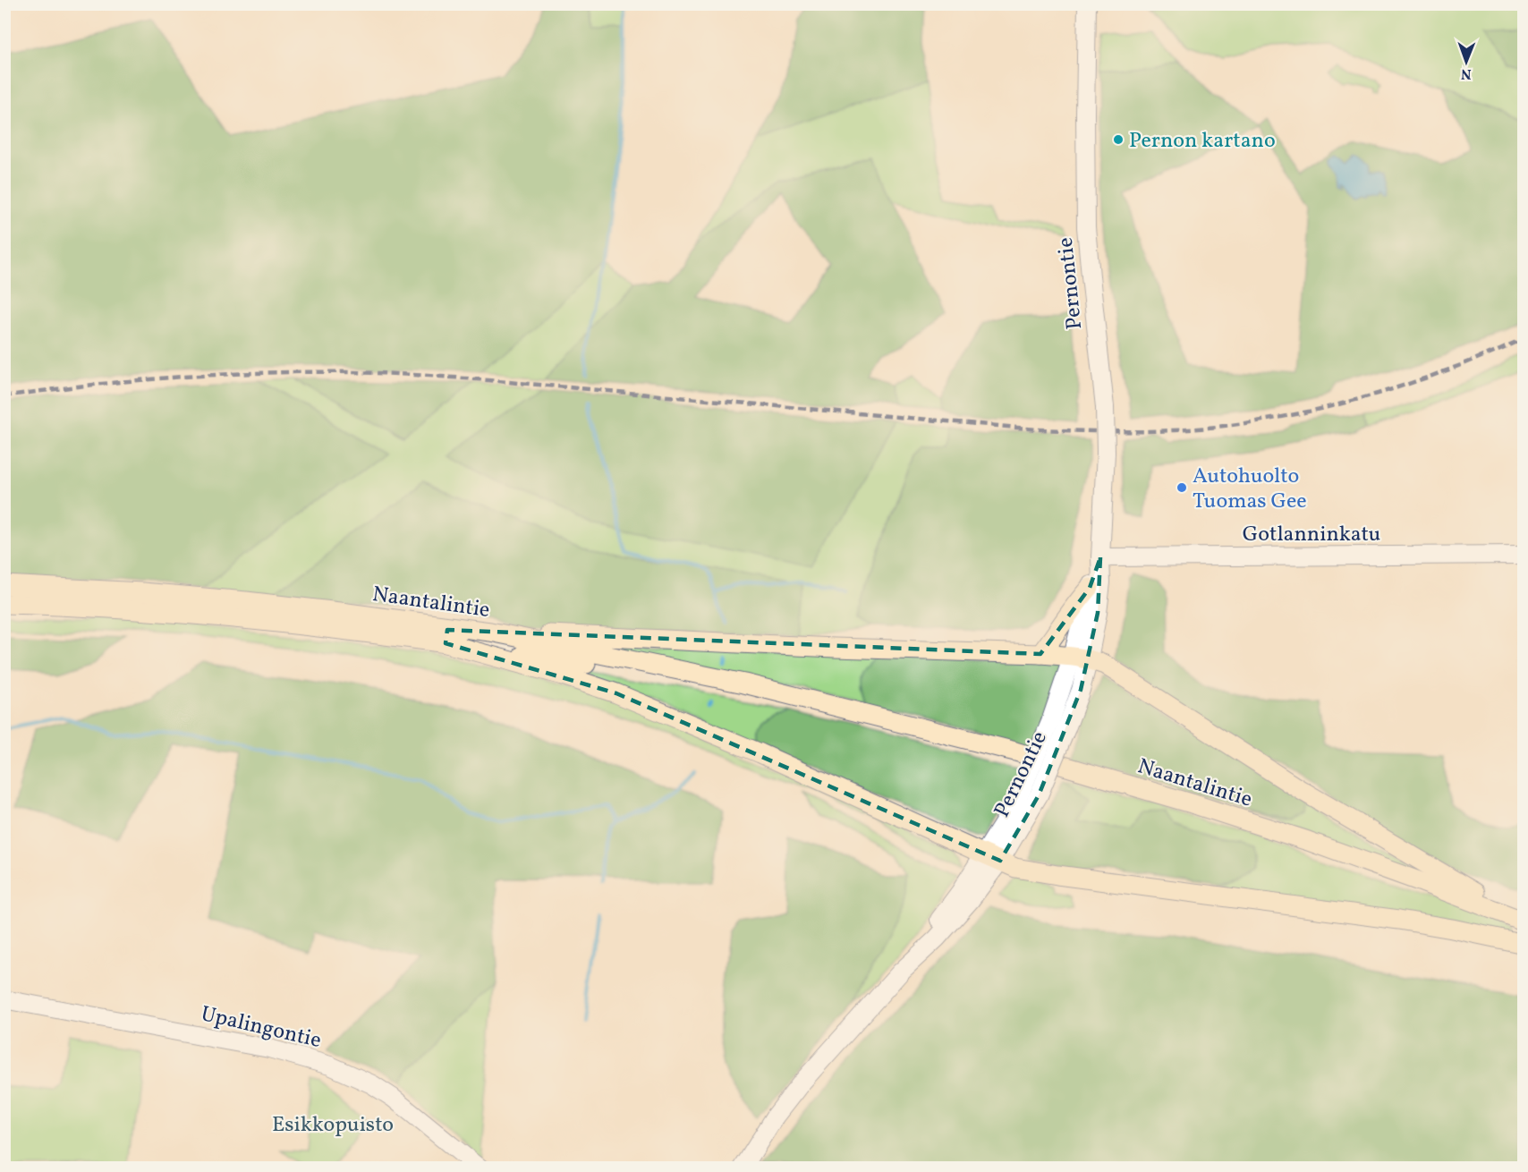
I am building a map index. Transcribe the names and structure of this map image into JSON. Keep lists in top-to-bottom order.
{
  "streets": {
    "main road": ["Naantalintie"],
    "street": ["Pernontie", "Gotlanninkatu", "Upalingontie"]
  },
  "crossings": [
    ["Pernontie", "Gotlanninkatu"]
  ],
  "parks": ["Esikkopuisto"],
  "places": ["Pernon kartano", "Autohuolto Tuomas Gee"],
  "north": "bottom"
}
